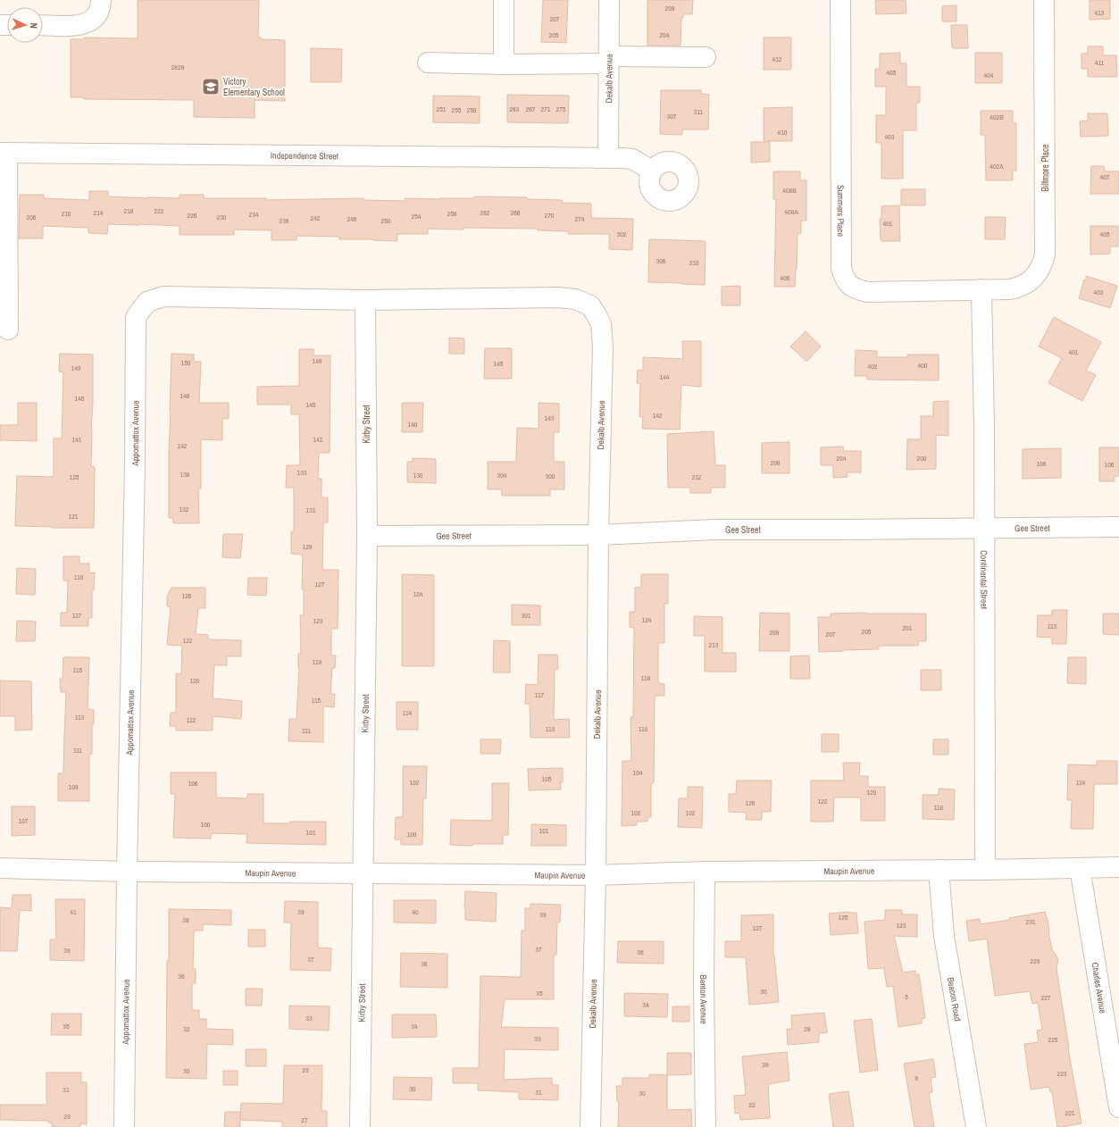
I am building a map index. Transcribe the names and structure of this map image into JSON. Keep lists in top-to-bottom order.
{
  "streets": {
    "street": [
      "Dekalb Avenue",
      "Independence Street",
      "Biltmore Place",
      "Summers Place",
      "Kirby Street",
      "Appomattox Avenue",
      "Gee Street",
      "Continental Street",
      "Maupin Avenue",
      "Charles Avenue",
      "Beacon Road",
      "Benton Avenue"
    ]
  },
  "crossings": [
    ["Dekalb Avenue", "Independence Street"],
    ["Dekalb Avenue", "Kirby Street"],
    ["Dekalb Avenue", "Appomattox Avenue"],
    ["Dekalb Avenue", "Gee Street"],
    ["Dekalb Avenue", "Maupin Avenue"],
    ["Biltmore Place", "Summers Place"],
    ["Biltmore Place", "Continental Street"],
    ["Summers Place", "Continental Street"],
    ["Kirby Street", "Appomattox Avenue"],
    ["Kirby Street", "Gee Street"],
    ["Kirby Street", "Maupin Avenue"],
    ["Appomattox Avenue", "Maupin Avenue"],
    ["Gee Street", "Continental Street"],
    ["Continental Street", "Maupin Avenue"],
    ["Maupin Avenue", "Charles Avenue"],
    ["Maupin Avenue", "Beacon Road"],
    ["Maupin Avenue", "Benton Avenue"]
  ],
  "places": {
    "school or university": ["Victory Elementary School"]
  },
  "house_numbers": [
    "208",
    "413",
    "207",
    "205",
    "204",
    "412",
    "411",
    "2828",
    "405",
    "404",
    "251",
    "263",
    "267",
    "271",
    "275",
    "255",
    "259",
    "311",
    "307",
    "402B",
    "410",
    "403",
    "402A",
    "407",
    "408B",
    "218",
    "222",
    "408A",
    "214",
    "262",
    "266",
    "210",
    "258",
    "234",
    "226",
    "270",
    "254",
    "206",
    "230",
    "242",
    "246",
    "274",
    "238",
    "250",
    "401",
    "302",
    "405",
    "306",
    "310",
    "406",
    "403",
    "401",
    "149",
    "150",
    "145",
    "400",
    "402",
    "149",
    "144",
    "146",
    "145",
    "145",
    "142",
    "143",
    "140",
    "141",
    "141",
    "142",
    "204",
    "200",
    "208",
    "108",
    "106",
    "133",
    "138",
    "130",
    "304",
    "300",
    "125",
    "212",
    "132",
    "131",
    "121",
    "129",
    "119",
    "127",
    "124",
    "126",
    "117",
    "301",
    "124",
    "123",
    "113",
    "201",
    "205",
    "209",
    "207",
    "122",
    "213",
    "119",
    "115",
    "118",
    "120",
    "117",
    "115",
    "114",
    "113",
    "112",
    "113",
    "110",
    "111",
    "111",
    "104",
    "105",
    "102",
    "114",
    "106",
    "109",
    "120",
    "122",
    "126",
    "118",
    "102",
    "102",
    "107",
    "100",
    "101",
    "101",
    "100",
    "41",
    "39",
    "40",
    "39",
    "125",
    "38",
    "231",
    "123",
    "127",
    "37",
    "39",
    "36",
    "37",
    "229",
    "36",
    "36",
    "30",
    "35",
    "5",
    "227",
    "34",
    "33",
    "35",
    "34",
    "32",
    "28",
    "33",
    "225",
    "26",
    "29",
    "30",
    "223",
    "9",
    "30",
    "31",
    "31",
    "30",
    "22",
    "221",
    "29",
    "27"
  ],
  "north": "right"
}
